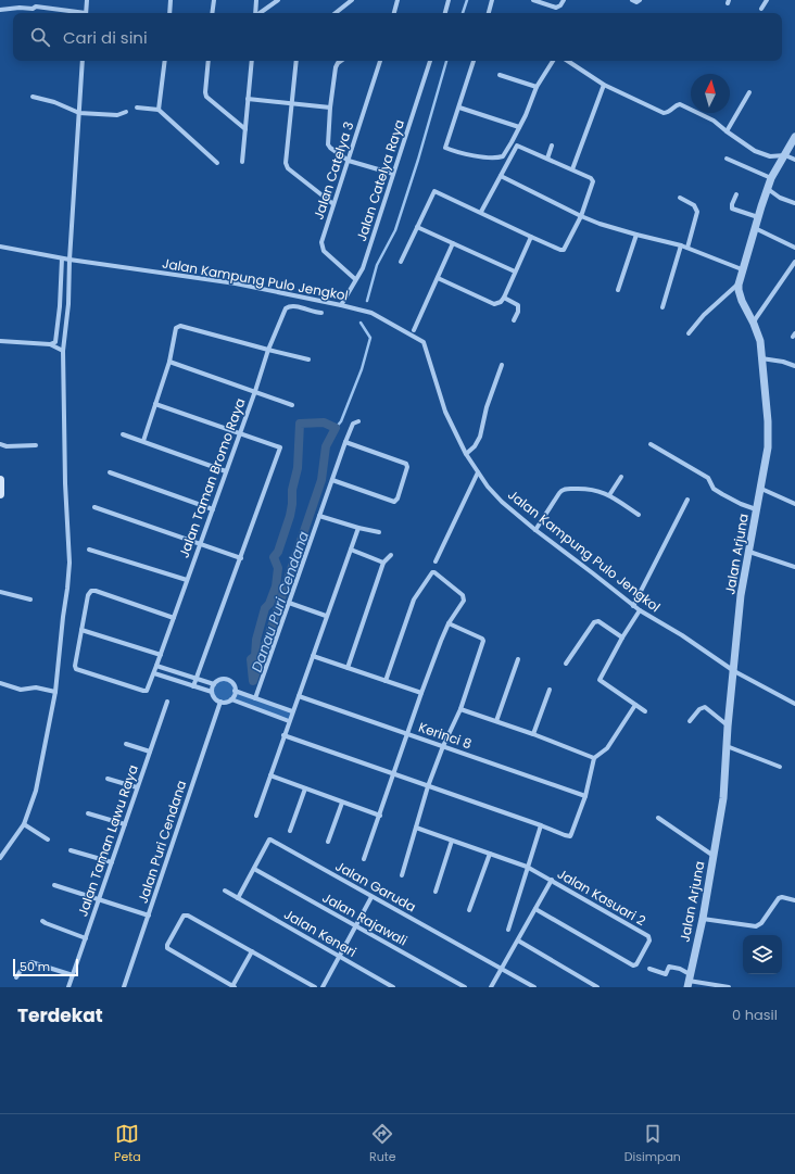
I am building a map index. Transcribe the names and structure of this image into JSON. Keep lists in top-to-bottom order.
{
  "streets": {
    "street": [
      "Jalan Catelya 3",
      "Jalan Catelya Raya",
      "Jalan Kampung Pulo Jengkol",
      "Jalan Taman Bromo Raya",
      "Jalan Arjuna",
      "Kerinci 8",
      "Jalan Taman Lawu Raya",
      "Jalan Puri Cendana",
      "Jalan Garuda",
      "Jalan Kasuari 2",
      "Jalan Rajawali",
      "Jalan Kenari"
    ]
  },
  "crossings": [
    ["Jalan Catelya 3", "Jalan Catelya Raya"],
    ["Jalan Catelya Raya", "Jalan Kampung Pulo Jengkol"],
    ["Jalan Kampung Pulo Jengkol", "Jalan Arjuna"],
    ["Jalan Garuda", "Jalan Rajawali"]
  ],
  "water": ["Danau Puri Cendana"],
  "scale_bar": "50 m",
  "north": "top",
  "page": {
    "search": "Cari di sini",
    "scale": "50 m",
    "heading": ["Terdekat", "0 hasil"],
    "nav": ["Peta", "Rute", "Disimpan"]
  }
}
